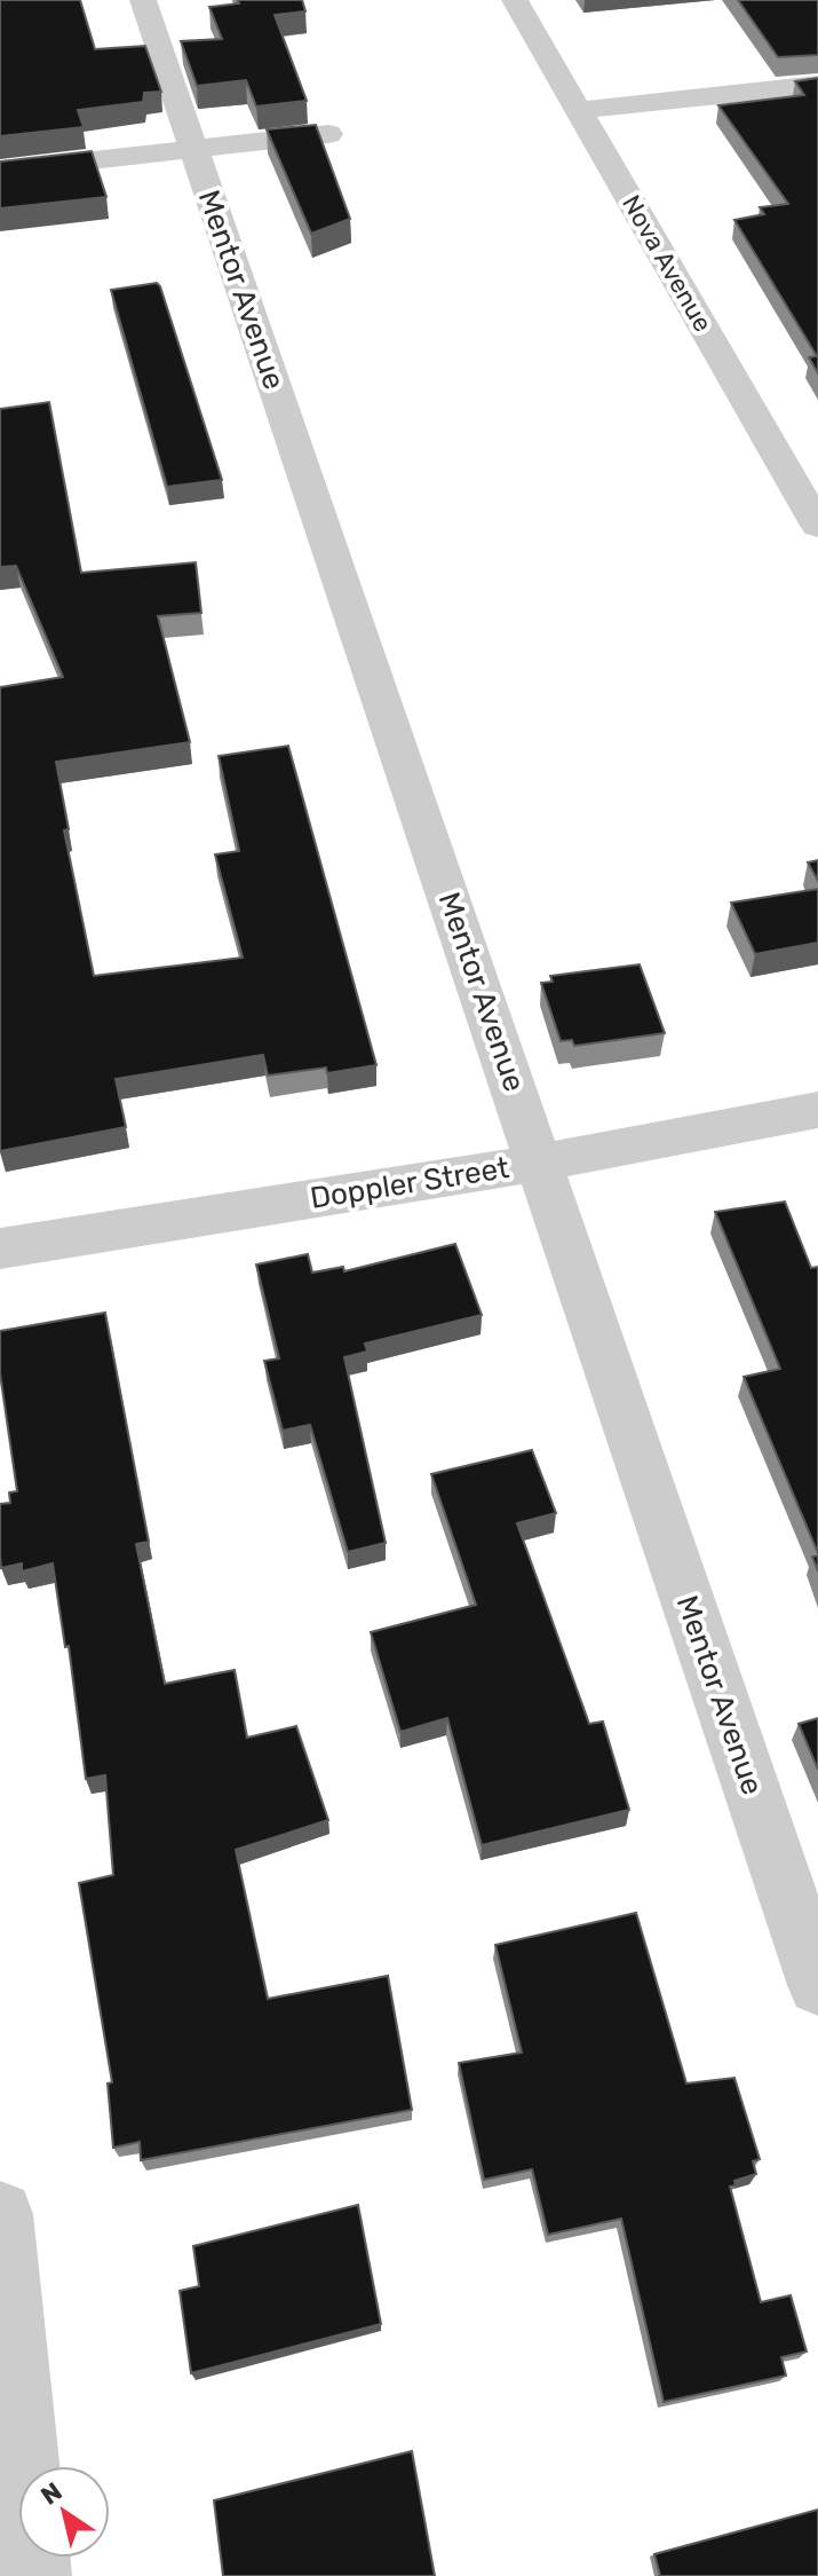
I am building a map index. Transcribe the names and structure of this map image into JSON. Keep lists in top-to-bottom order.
{
  "streets": {
    "street": ["Nova Avenue", "Mentor Avenue", "Doppler Street"]
  },
  "crossings": [
    ["Mentor Avenue", "Doppler Street"]
  ],
  "north": "top left"
}
